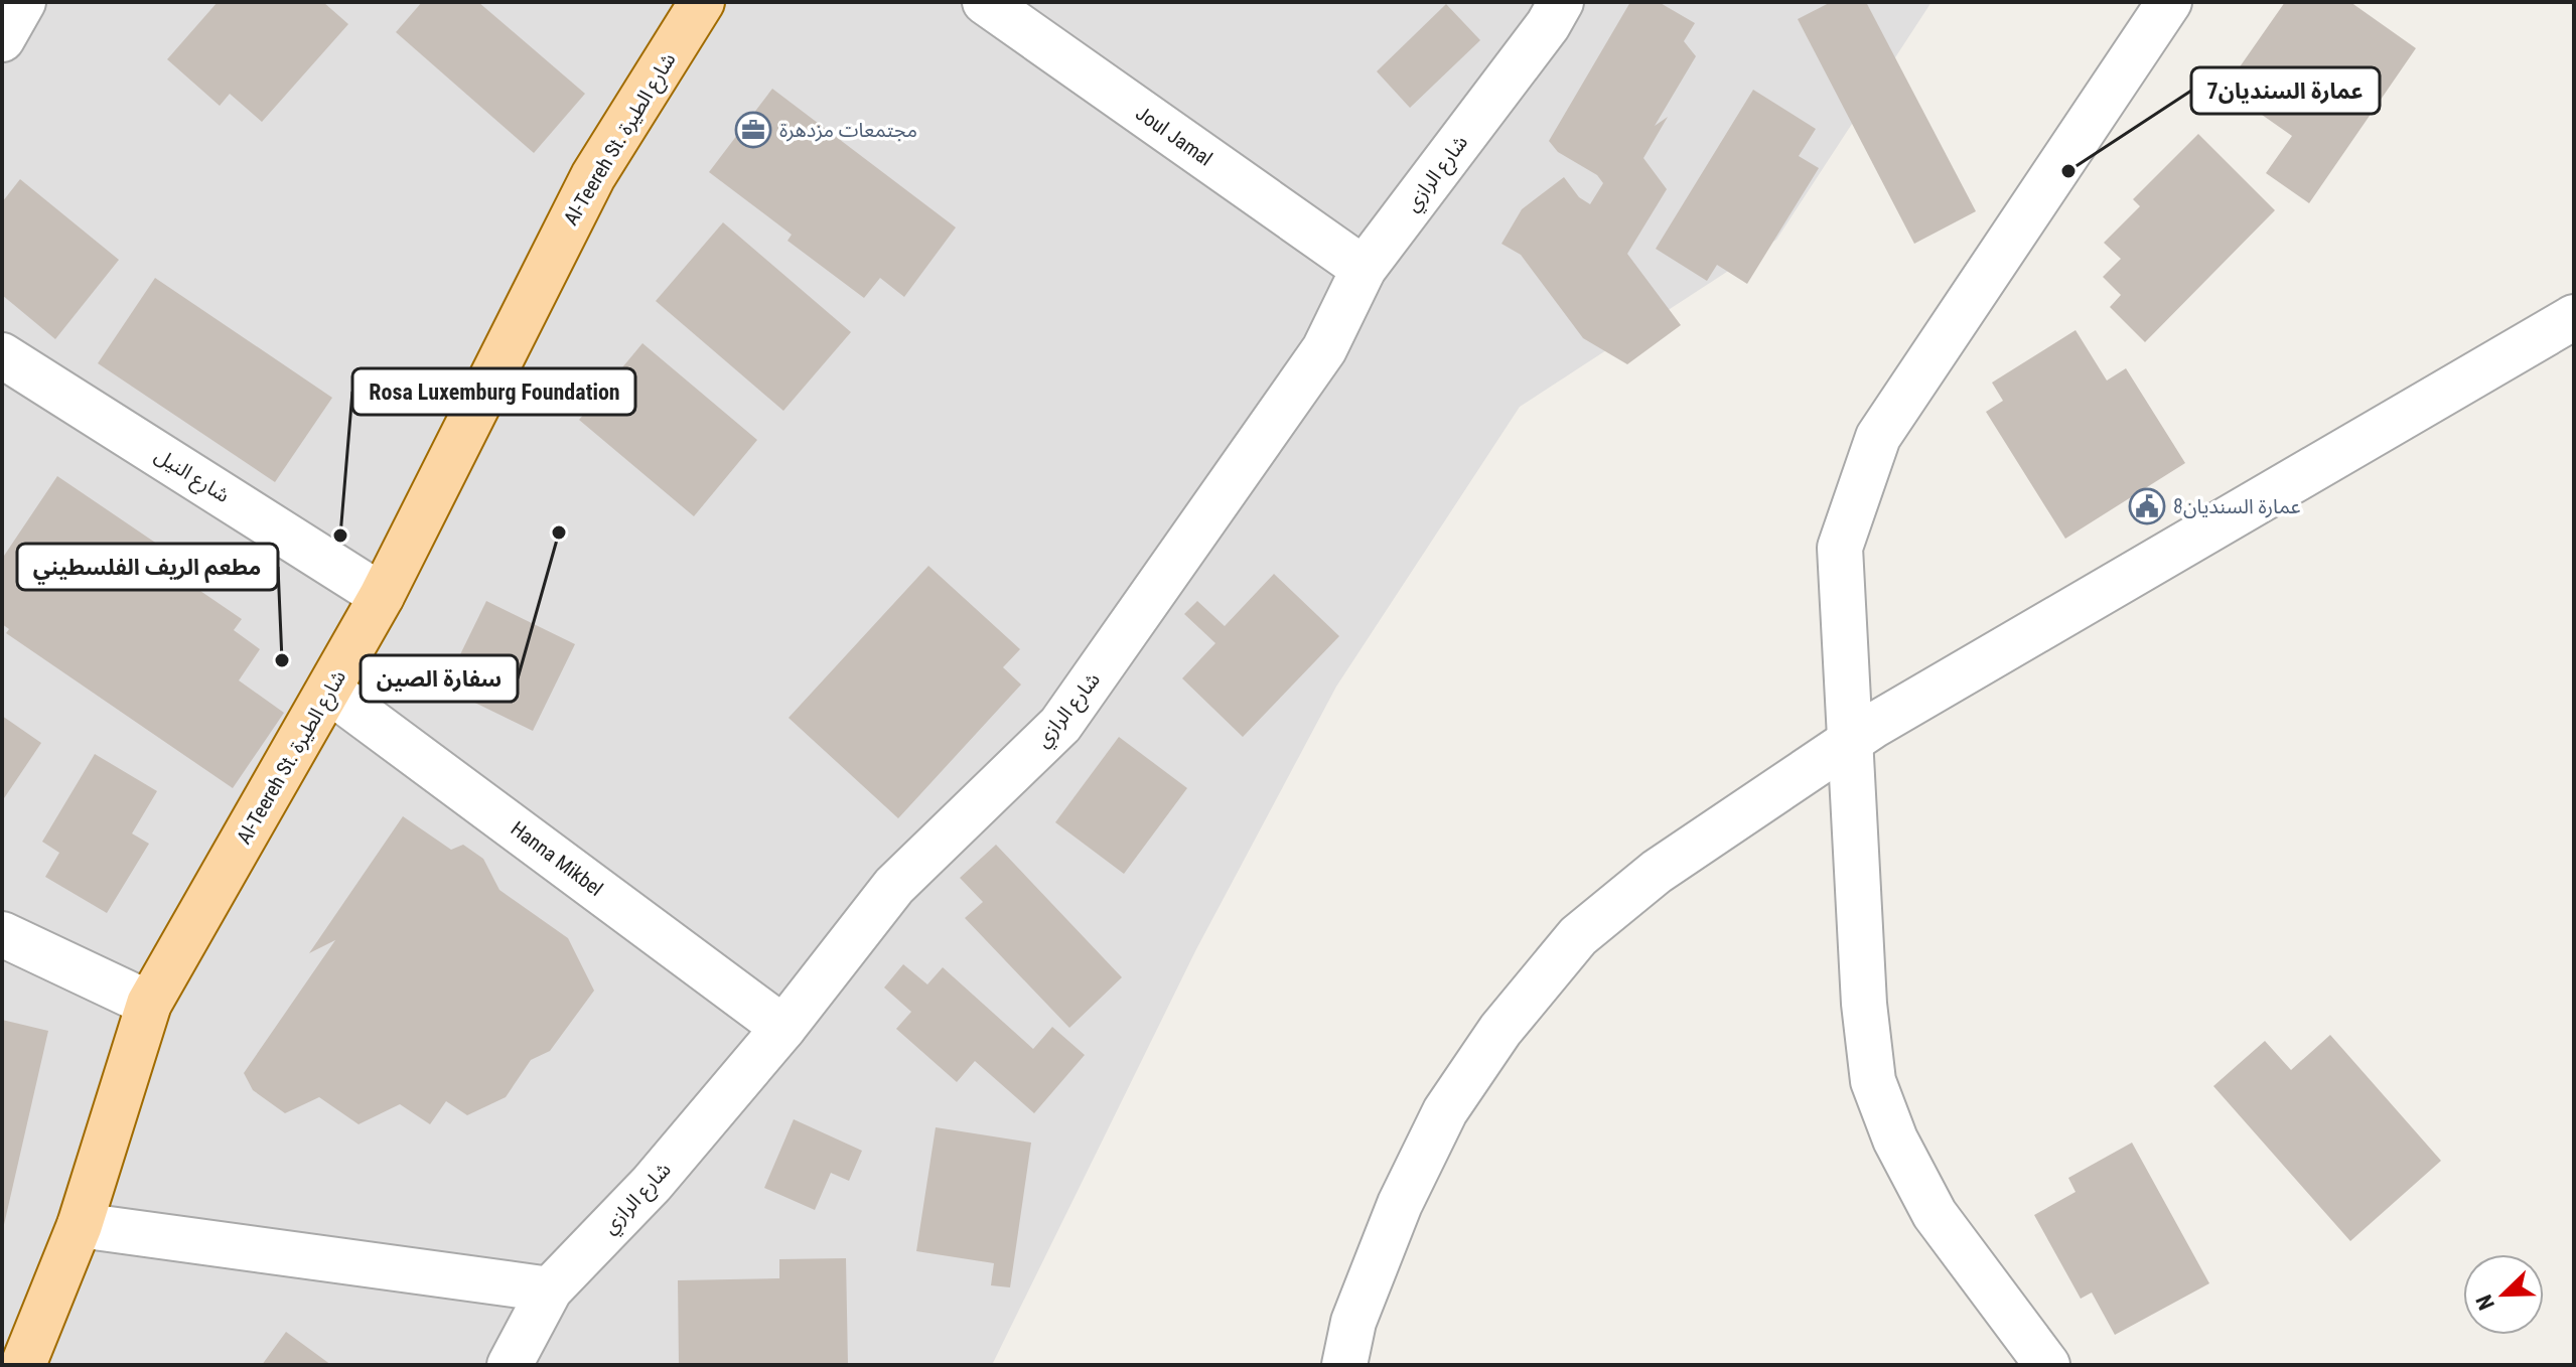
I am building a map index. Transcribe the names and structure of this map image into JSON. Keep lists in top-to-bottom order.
{
  "streets": {
    "main road": ["Al-Teereh St. شارع الطيرة"],
    "street": [
      "Joul Jamal",
      "شارع الرازي",
      "شارع النيل",
      "Hanna Mikbel"
    ]
  },
  "crossings": [
    ["Joul Jamal", "شارع الرازي"],
    ["Al-Teereh St. شارع الطيرة", "شارع النيل"],
    ["Al-Teereh St. شارع الطيرة", "Hanna Mikbel"],
    ["شارع الرازي", "Hanna Mikbel"]
  ],
  "places": {
    "office": ["مجتمعات مزدهرة"],
    "other": [
      "عمارة السنديان7",
      "سفارة الصين",
      "Rosa Luxemburg Foundation",
      "مطعم الريف الفلسطيني"
    ],
    "public building": ["عمارة السنديان8"]
  },
  "north": "bottom left"
}
